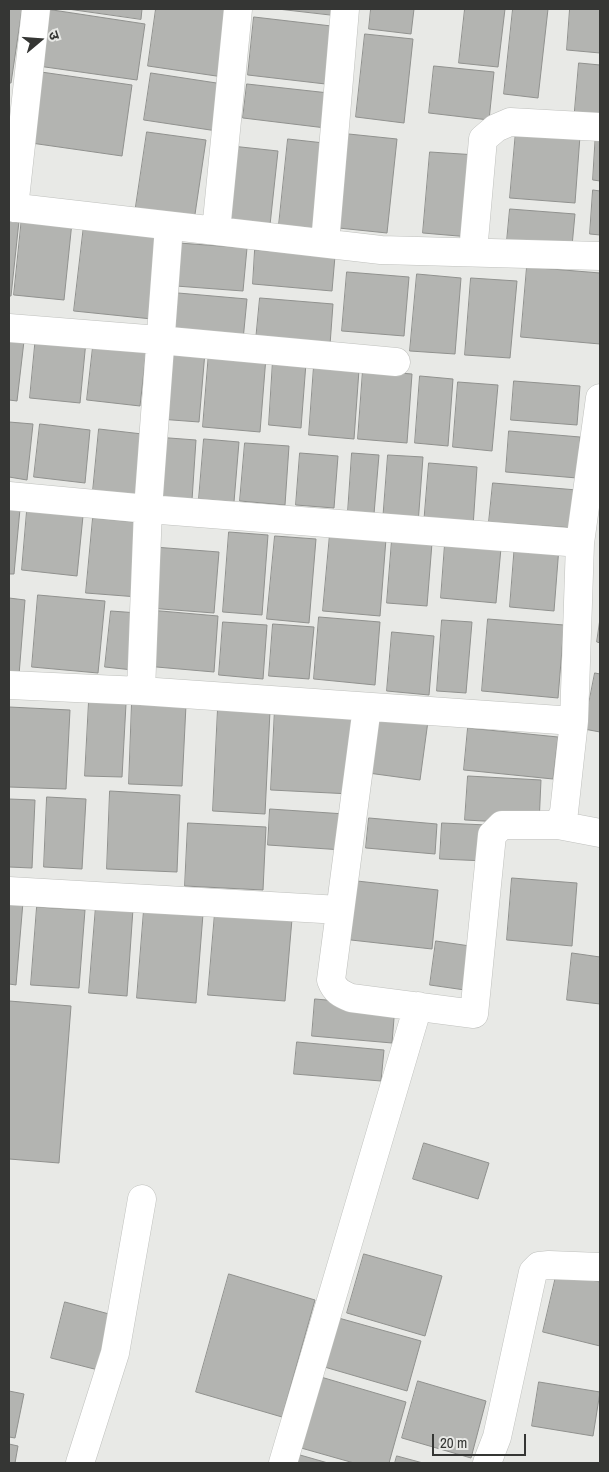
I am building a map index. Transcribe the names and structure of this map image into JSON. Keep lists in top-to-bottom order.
{
  "scale_bar": "20 m",
  "north": "right"
}
